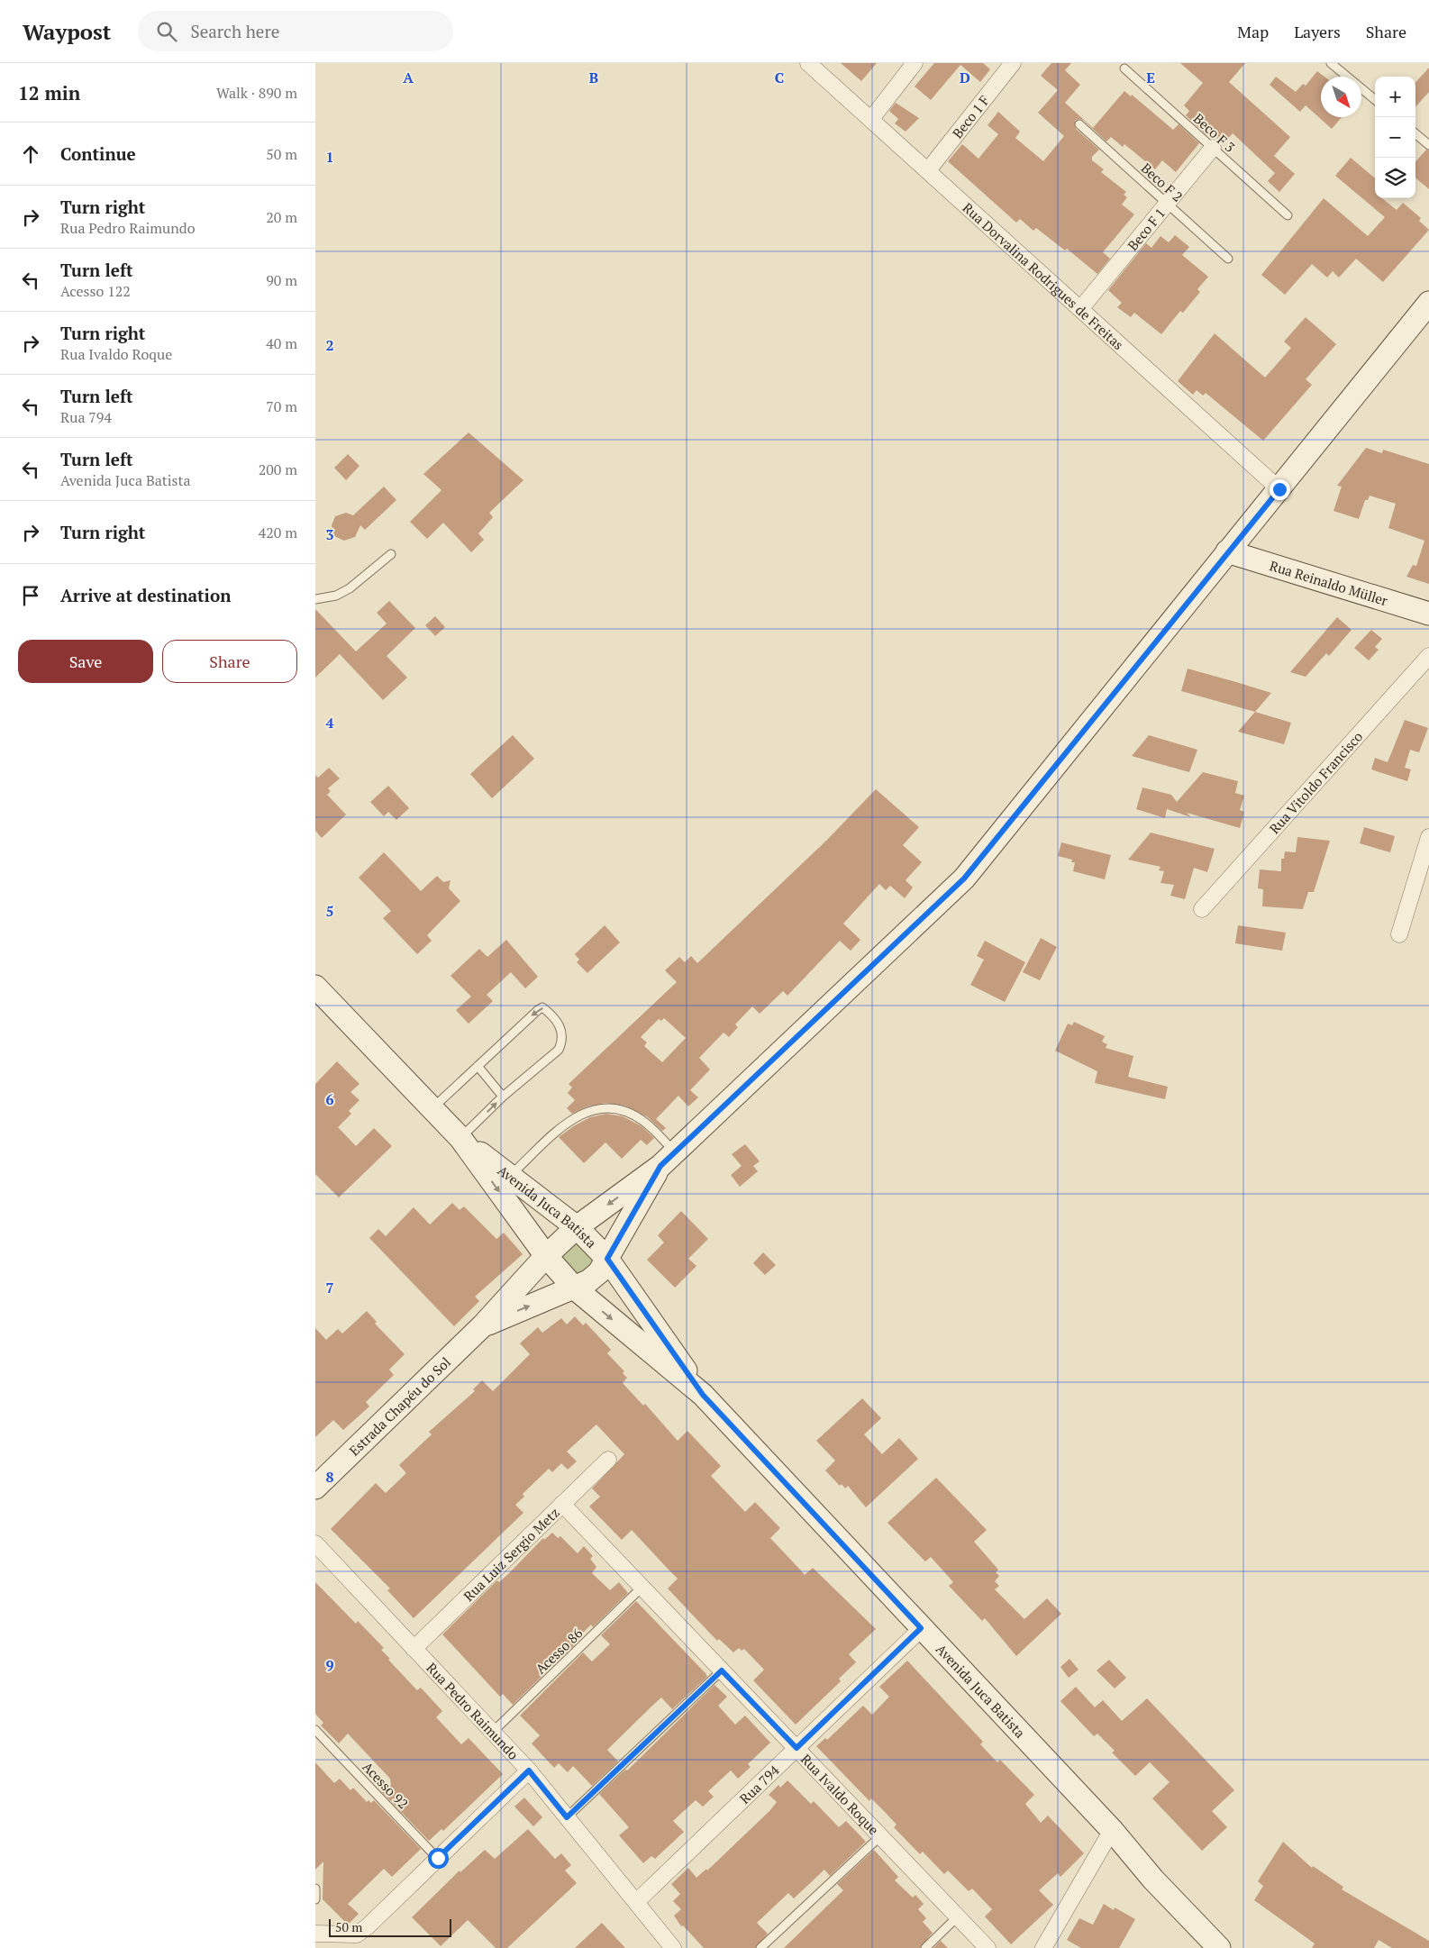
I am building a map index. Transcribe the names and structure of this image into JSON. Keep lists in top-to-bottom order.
{
  "streets": {
    "main road": ["Rua Reinaldo Müller", "Avenida Juca Batista", "Estrada Chapéu do Sol"],
    "street": [
      "Beco 1 F",
      "Beco F 1",
      "Rua Dorvalina Rodrigues de Freitas",
      "Rua Vitoldo Francisco",
      "Rua Luiz Sergio Metz",
      "Rua Pedro Raimundo",
      "Rua 794",
      "Rua Ivaldo Roque"
    ],
    "lane": [
      "Beco F 3",
      "Beco F 2",
      "Acesso 86",
      "Acesso 92"
    ]
  },
  "crossings": [
    ["Beco 1 F", "Rua Dorvalina Rodrigues de Freitas"],
    ["Beco F 3", "Beco F 1"],
    ["Beco F 2", "Beco F 1"],
    ["Beco F 1", "Rua Dorvalina Rodrigues de Freitas"],
    ["Avenida Juca Batista", "Estrada Chapéu do Sol"],
    ["Avenida Juca Batista", "Rua 794"],
    ["Rua Luiz Sergio Metz", "Rua Pedro Raimundo"],
    ["Rua Luiz Sergio Metz", "Rua Ivaldo Roque"],
    ["Acesso 86", "Rua Pedro Raimundo"],
    ["Acesso 86", "Rua Ivaldo Roque"],
    ["Rua Pedro Raimundo", "Rua 794"],
    ["Rua 794", "Rua Ivaldo Roque"]
  ],
  "scale_bar": "50 m",
  "north": "bottom right",
  "page": {
    "header": "Waypost",
    "search": "Search here",
    "nav": ["Map", "Layers", "Share"],
    "heading": ["12 min", "Walk · 890 m"],
    "map_buttons": ["+", "−"],
    "list": [
      ["Continue", "50 m"],
      ["Turn right", "Rua Pedro Raimundo", "20 m"],
      ["Turn left", "Acesso 122", "90 m"],
      ["Turn right", "Rua Ivaldo Roque", "40 m"],
      ["Turn left", "Rua 794", "70 m"],
      ["Turn left", "Avenida Juca Batista", "200 m"],
      ["Turn right", "420 m"],
      "Arrive at destination"
    ],
    "buttons": ["Save", "Share"],
    "scale": "50 m"
  },
  "grid": {
    "columns": [
      "A",
      "B",
      "C",
      "D",
      "E"
    ],
    "rows": [
      "1",
      "2",
      "3",
      "4",
      "5",
      "6",
      "7",
      "8",
      "9"
    ]
  }
}
